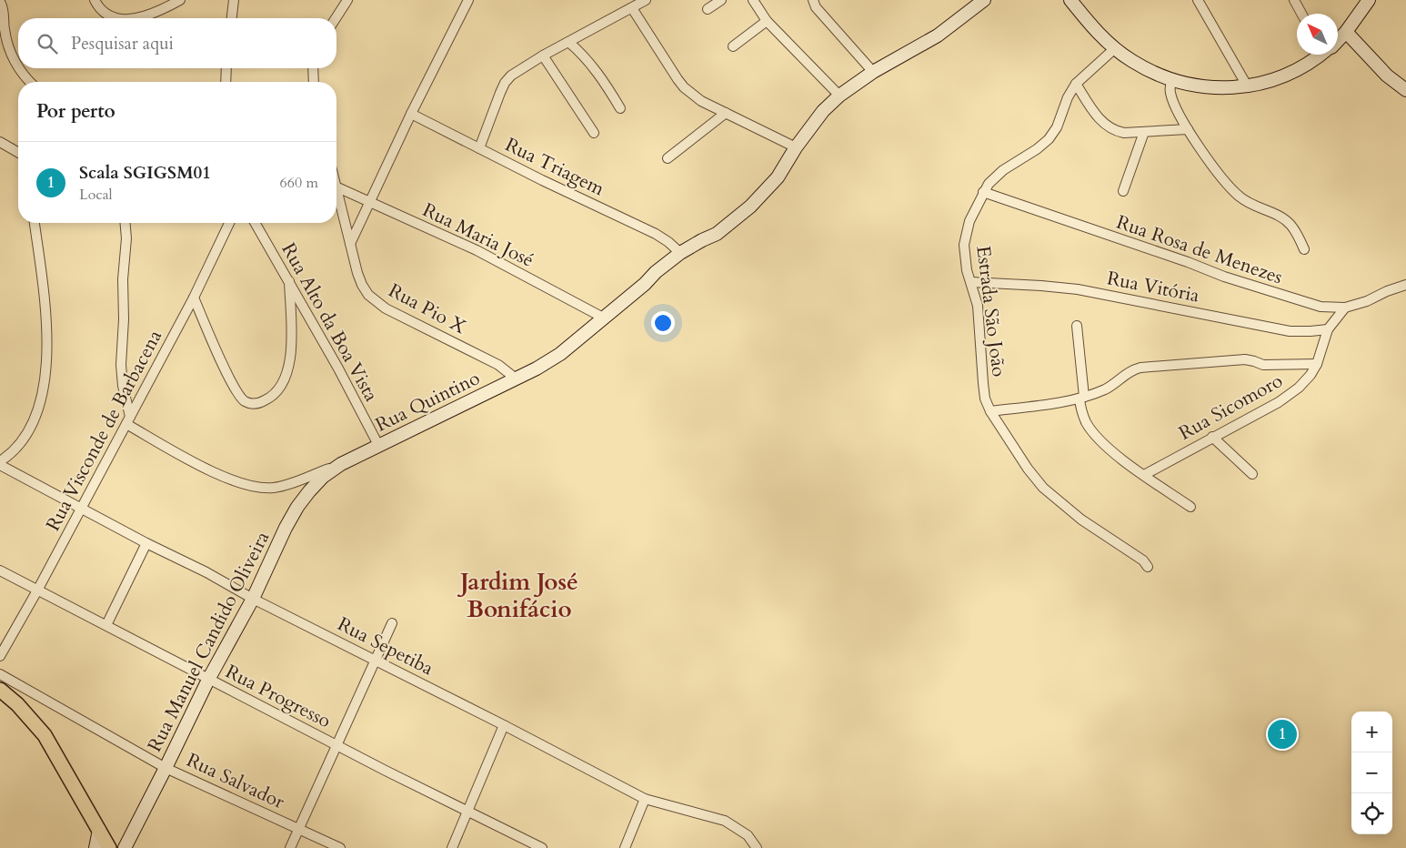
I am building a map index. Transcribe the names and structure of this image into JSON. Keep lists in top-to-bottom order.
{
  "streets": {
    "main road": ["Rua Quintino", "Rua Manuel Candido Oliveira"],
    "street": [
      "Rua Triagem",
      "Rua Maria José",
      "Rua Rosa de Menezes",
      "Rua Vitória",
      "Rua Pio X",
      "Estrada São João",
      "Rua Alto da Boa Vista",
      "Rua Sicomoro",
      "Rua Visconde de Barbacena",
      "Rua Sepetiba",
      "Rua Progresso",
      "Rua Salvador"
    ]
  },
  "crossings": [
    ["Rua Triagem", "Rua Quintino"],
    ["Rua Maria José", "Rua Quintino"],
    ["Rua Rosa de Menezes", "Estrada São João"],
    ["Rua Rosa de Menezes", "Rua Sicomoro"],
    ["Rua Vitória", "Estrada São João"],
    ["Rua Vitória", "Rua Sicomoro"],
    ["Rua Pio X", "Rua Quintino"],
    ["Rua Alto da Boa Vista", "Rua Quintino"],
    ["Rua Quintino", "Rua Visconde de Barbacena"],
    ["Rua Quintino", "Rua Manuel Candido Oliveira"],
    ["Rua Visconde de Barbacena", "Rua Sepetiba"],
    ["Rua Visconde de Barbacena", "Rua Progresso"],
    ["Rua Manuel Candido Oliveira", "Rua Sepetiba"],
    ["Rua Manuel Candido Oliveira", "Rua Progresso"],
    ["Rua Manuel Candido Oliveira", "Rua Salvador"]
  ],
  "districts": ["Jardim José Bonifácio"],
  "north": "top left",
  "page": {
    "search": "Pesquisar aqui",
    "heading": "Por perto",
    "list": [
      {
        "mark": "1",
        "name": "Scala SGIGSM01",
        "note": "Local",
        "value": "660 m"
      }
    ],
    "map_buttons": ["+", "−"],
    "pins": "1"
  }
}
